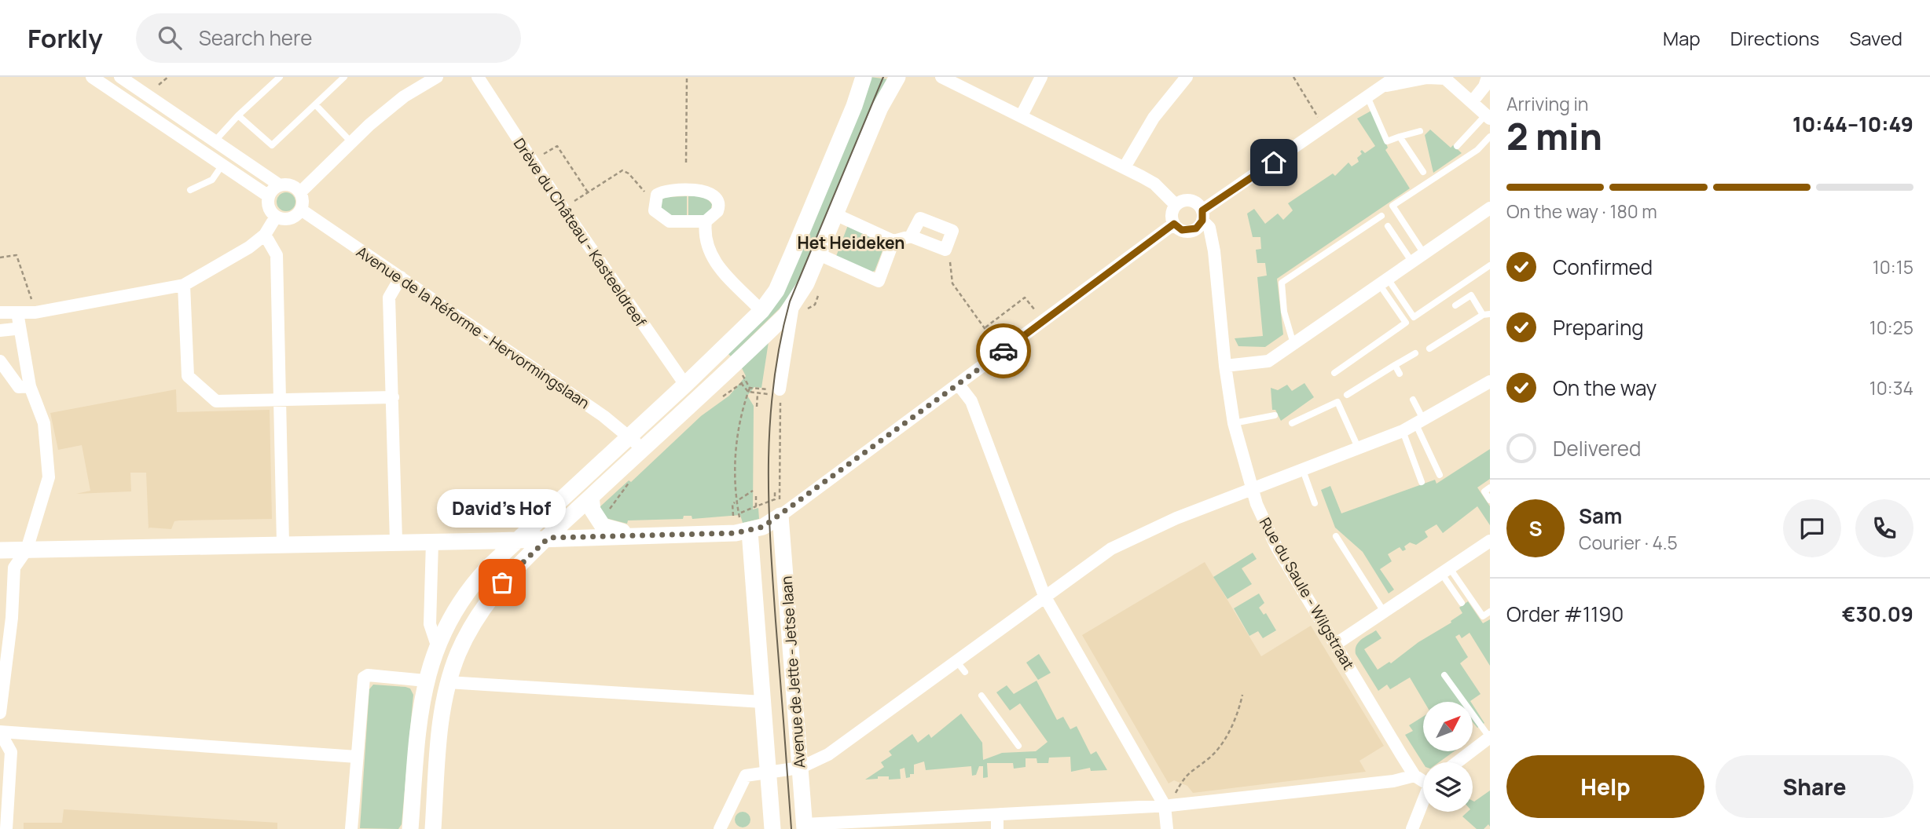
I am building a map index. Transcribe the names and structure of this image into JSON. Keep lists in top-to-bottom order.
{
  "streets": {
    "main road": ["Avenue de Jette - Jetse laan"],
    "street": ["Drève du Château - Kasteeldreef", "Avenue de la Réforme - Hervormingslaan", "Rue du Saule - Wilgstraat"]
  },
  "districts": ["Het Heideken"],
  "places": ["David's Hof"],
  "north": "top right",
  "page": {
    "header": "Forkly",
    "search": "Search here",
    "nav": ["Map", "Directions", "Saved"],
    "heading": ["2 min", "Arriving in", "10:44–10:49"],
    "panel": [
      "Sam",
      "Courier · 4.5",
      "Order #1190",
      "€30.09"
    ],
    "bar": "On the way · 180 m",
    "list": [
      ["Confirmed", "10:15"],
      ["Preparing", "10:25"],
      ["On the way", "10:34"],
      "Delivered"
    ],
    "bubble": "David's Hof",
    "round": "S",
    "buttons": ["Help", "Share"]
  }
}
